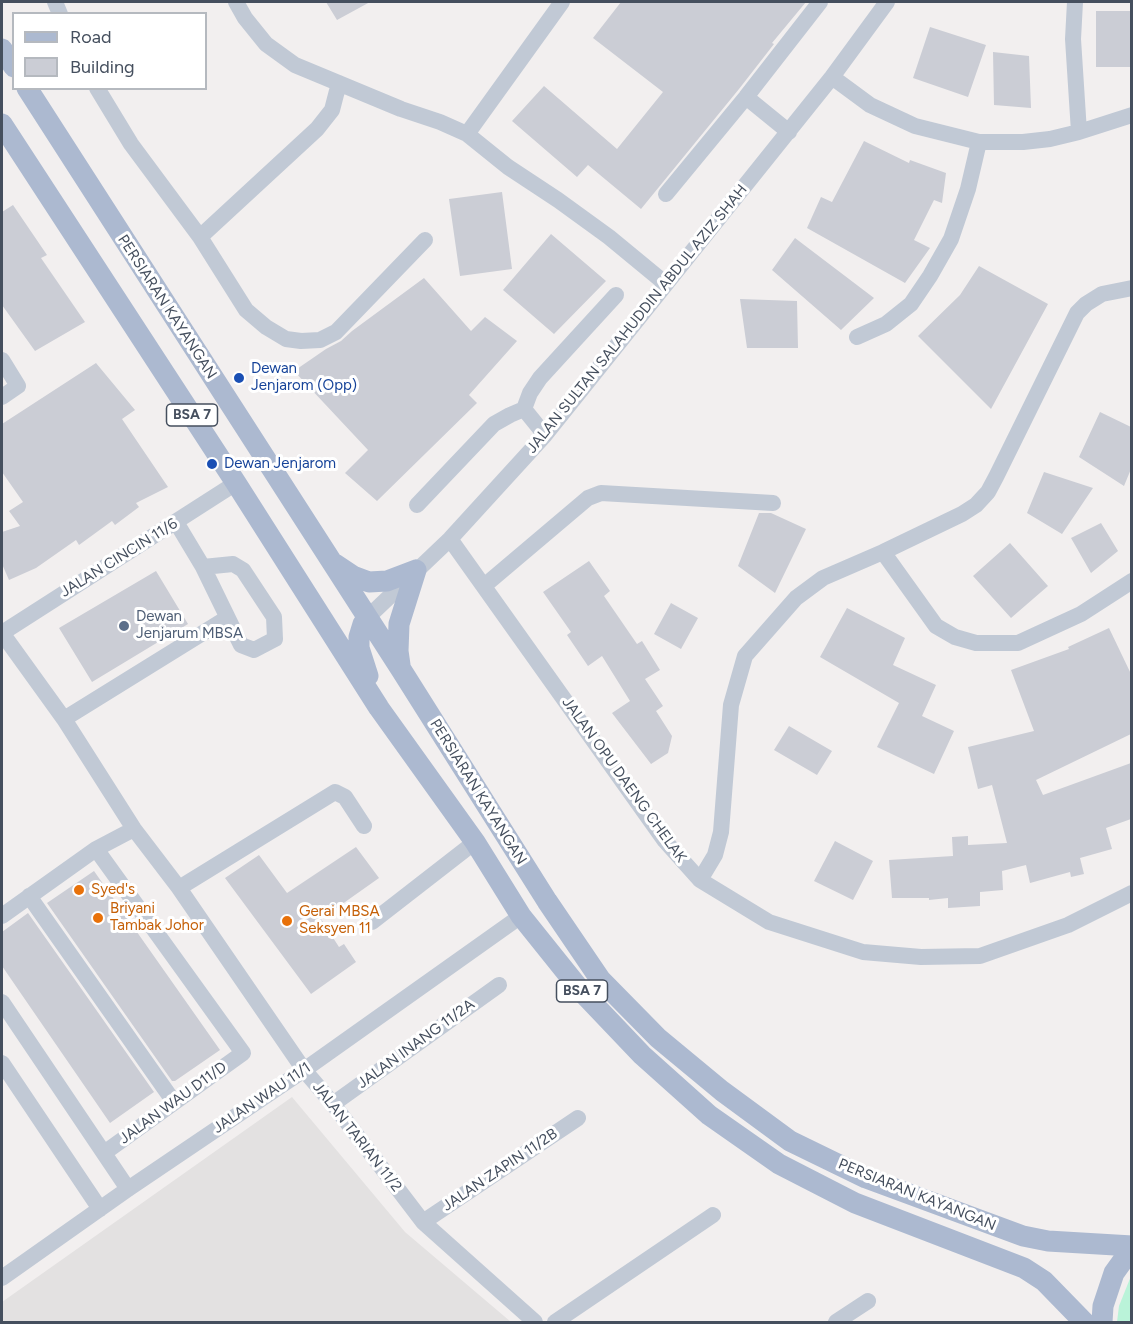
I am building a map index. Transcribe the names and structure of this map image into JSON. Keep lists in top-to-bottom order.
{
  "streets": {
    "main road": ["PERSIARAN KAYANGAN", "BSA 7"],
    "street": [
      "JALAN SULTAN SALAHUDDIN ABDUL AZIZ SHAH",
      "JALAN CINCIN 11/6",
      "JALAN OPU DAENG CHELAK",
      "JALAN INANG 11/2A",
      "JALAN WAU 11/1",
      "JALAN WAU D11/D",
      "JALAN TARIAN 11/2",
      "JALAN ZAPIN 11/2B"
    ]
  },
  "crossings": [
    ["PERSIARAN KAYANGAN", "JALAN SULTAN SALAHUDDIN ABDUL AZIZ SHAH"],
    ["PERSIARAN KAYANGAN", "JALAN CINCIN 11/6"],
    ["PERSIARAN KAYANGAN", "JALAN WAU 11/1"],
    ["JALAN SULTAN SALAHUDDIN ABDUL AZIZ SHAH", "JALAN OPU DAENG CHELAK"],
    ["JALAN CINCIN 11/6", "JALAN TARIAN 11/2"],
    ["JALAN INANG 11/2A", "JALAN TARIAN 11/2"],
    ["JALAN WAU 11/1", "JALAN TARIAN 11/2"],
    ["JALAN TARIAN 11/2", "JALAN ZAPIN 11/2B"]
  ],
  "places": [
    "Dewan Jenjarom (Opp)",
    "Dewan Jenjarom",
    "Dewan Jenjarum MBSA",
    "Syed's",
    "Briyani Tambak Johor",
    "Gerai MBSA Seksyen 11"
  ],
  "legend": ["Road", "Building"]
}
